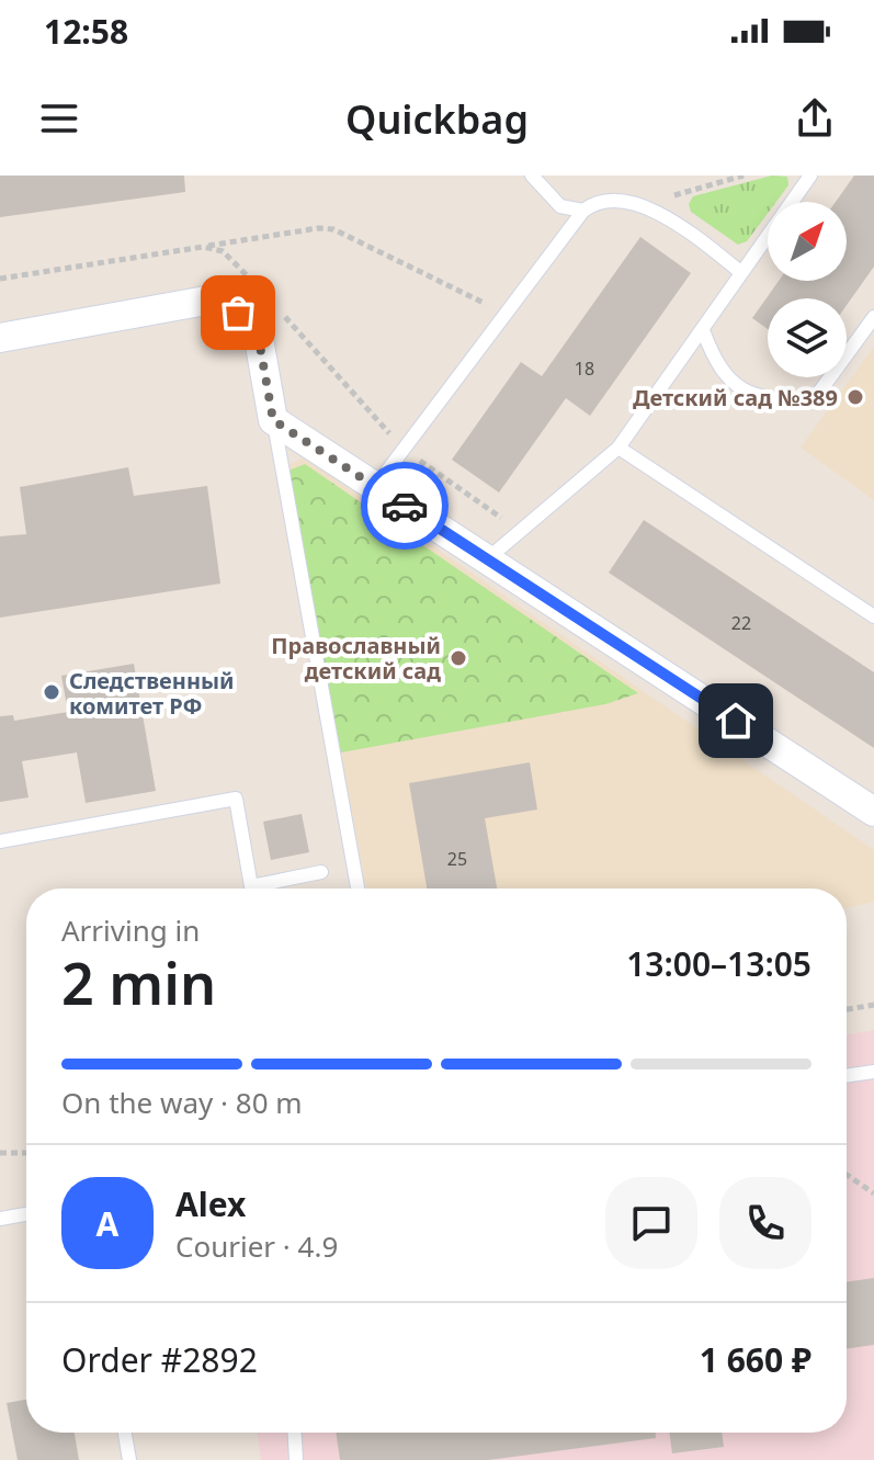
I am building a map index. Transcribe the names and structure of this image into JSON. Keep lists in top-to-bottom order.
{
  "places": ["Детский сад №389", "Православный детский сад", "Следственный комитет РФ"],
  "house_numbers": ["18", "22", "25"],
  "north": "top right",
  "page": {
    "status": "12:58",
    "header": "Quickbag",
    "heading": ["2 min", "Arriving in", "13:00–13:05"],
    "panel": [
      "Alex",
      "Courier · 4.9",
      "Order #2892",
      "1 660 ₽"
    ],
    "bar": "On the way · 80 m",
    "round": "A"
  }
}
